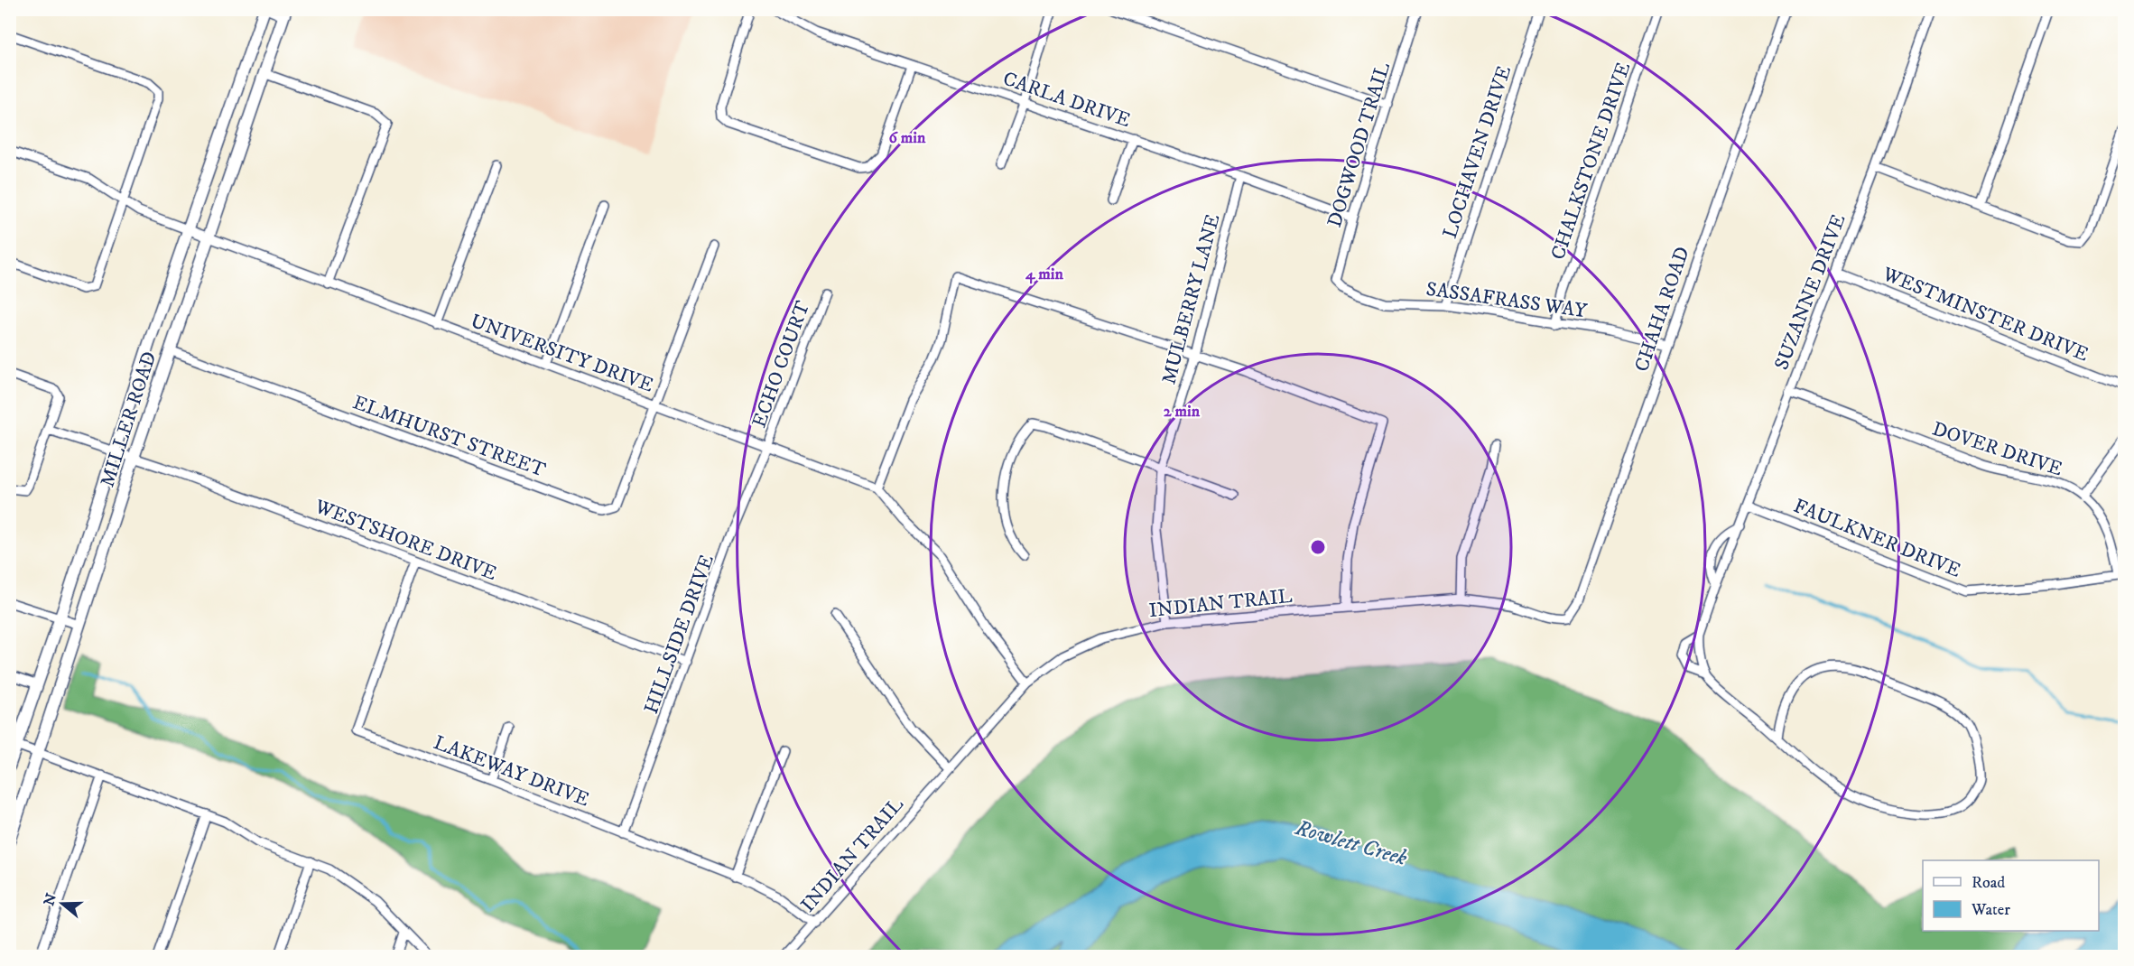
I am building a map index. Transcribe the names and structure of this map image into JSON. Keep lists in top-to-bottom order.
{
  "streets": {
    "main road": ["MILLER ROAD"],
    "street": [
      "CARLA DRIVE",
      "DOGWOOD TRAIL",
      "LOCHAVEN DRIVE",
      "CHALKSTONE DRIVE",
      "SUZANNE DRIVE",
      "MULBERRY LANE",
      "SASSAFRASS WAY",
      "CHAHA ROAD",
      "WESTMINSTER DRIVE",
      "UNIVERSITY DRIVE",
      "ECHO COURT",
      "ELMHURST STREET",
      "DOVER DRIVE",
      "FAULKNER DRIVE",
      "WESTSHORE DRIVE",
      "INDIAN TRAIL",
      "HILLSIDE DRIVE",
      "LAKEWAY DRIVE"
    ]
  },
  "crossings": [
    ["CARLA DRIVE", "DOGWOOD TRAIL"],
    ["CARLA DRIVE", "MULBERRY LANE"],
    ["DOGWOOD TRAIL", "SASSAFRASS WAY"],
    ["LOCHAVEN DRIVE", "SASSAFRASS WAY"],
    ["CHALKSTONE DRIVE", "SASSAFRASS WAY"],
    ["SUZANNE DRIVE", "WESTMINSTER DRIVE"],
    ["SUZANNE DRIVE", "DOVER DRIVE"],
    ["SUZANNE DRIVE", "FAULKNER DRIVE"],
    ["MULBERRY LANE", "INDIAN TRAIL"],
    ["SASSAFRASS WAY", "CHAHA ROAD"],
    ["CHAHA ROAD", "INDIAN TRAIL"],
    ["UNIVERSITY DRIVE", "ECHO COURT"],
    ["UNIVERSITY DRIVE", "MILLER ROAD"],
    ["UNIVERSITY DRIVE", "ELMHURST STREET"],
    ["UNIVERSITY DRIVE", "INDIAN TRAIL"],
    ["UNIVERSITY DRIVE", "HILLSIDE DRIVE"],
    ["ECHO COURT", "HILLSIDE DRIVE"],
    ["MILLER ROAD", "ELMHURST STREET"],
    ["MILLER ROAD", "WESTSHORE DRIVE"],
    ["DOVER DRIVE", "FAULKNER DRIVE"],
    ["WESTSHORE DRIVE", "HILLSIDE DRIVE"],
    ["WESTSHORE DRIVE", "LAKEWAY DRIVE"],
    ["INDIAN TRAIL", "LAKEWAY DRIVE"],
    ["HILLSIDE DRIVE", "LAKEWAY DRIVE"]
  ],
  "water": ["Rowlett Creek"],
  "legend": ["Road", "Water"],
  "north": "left",
  "rings": ["6 min", "4 min", "2 min"]
}
